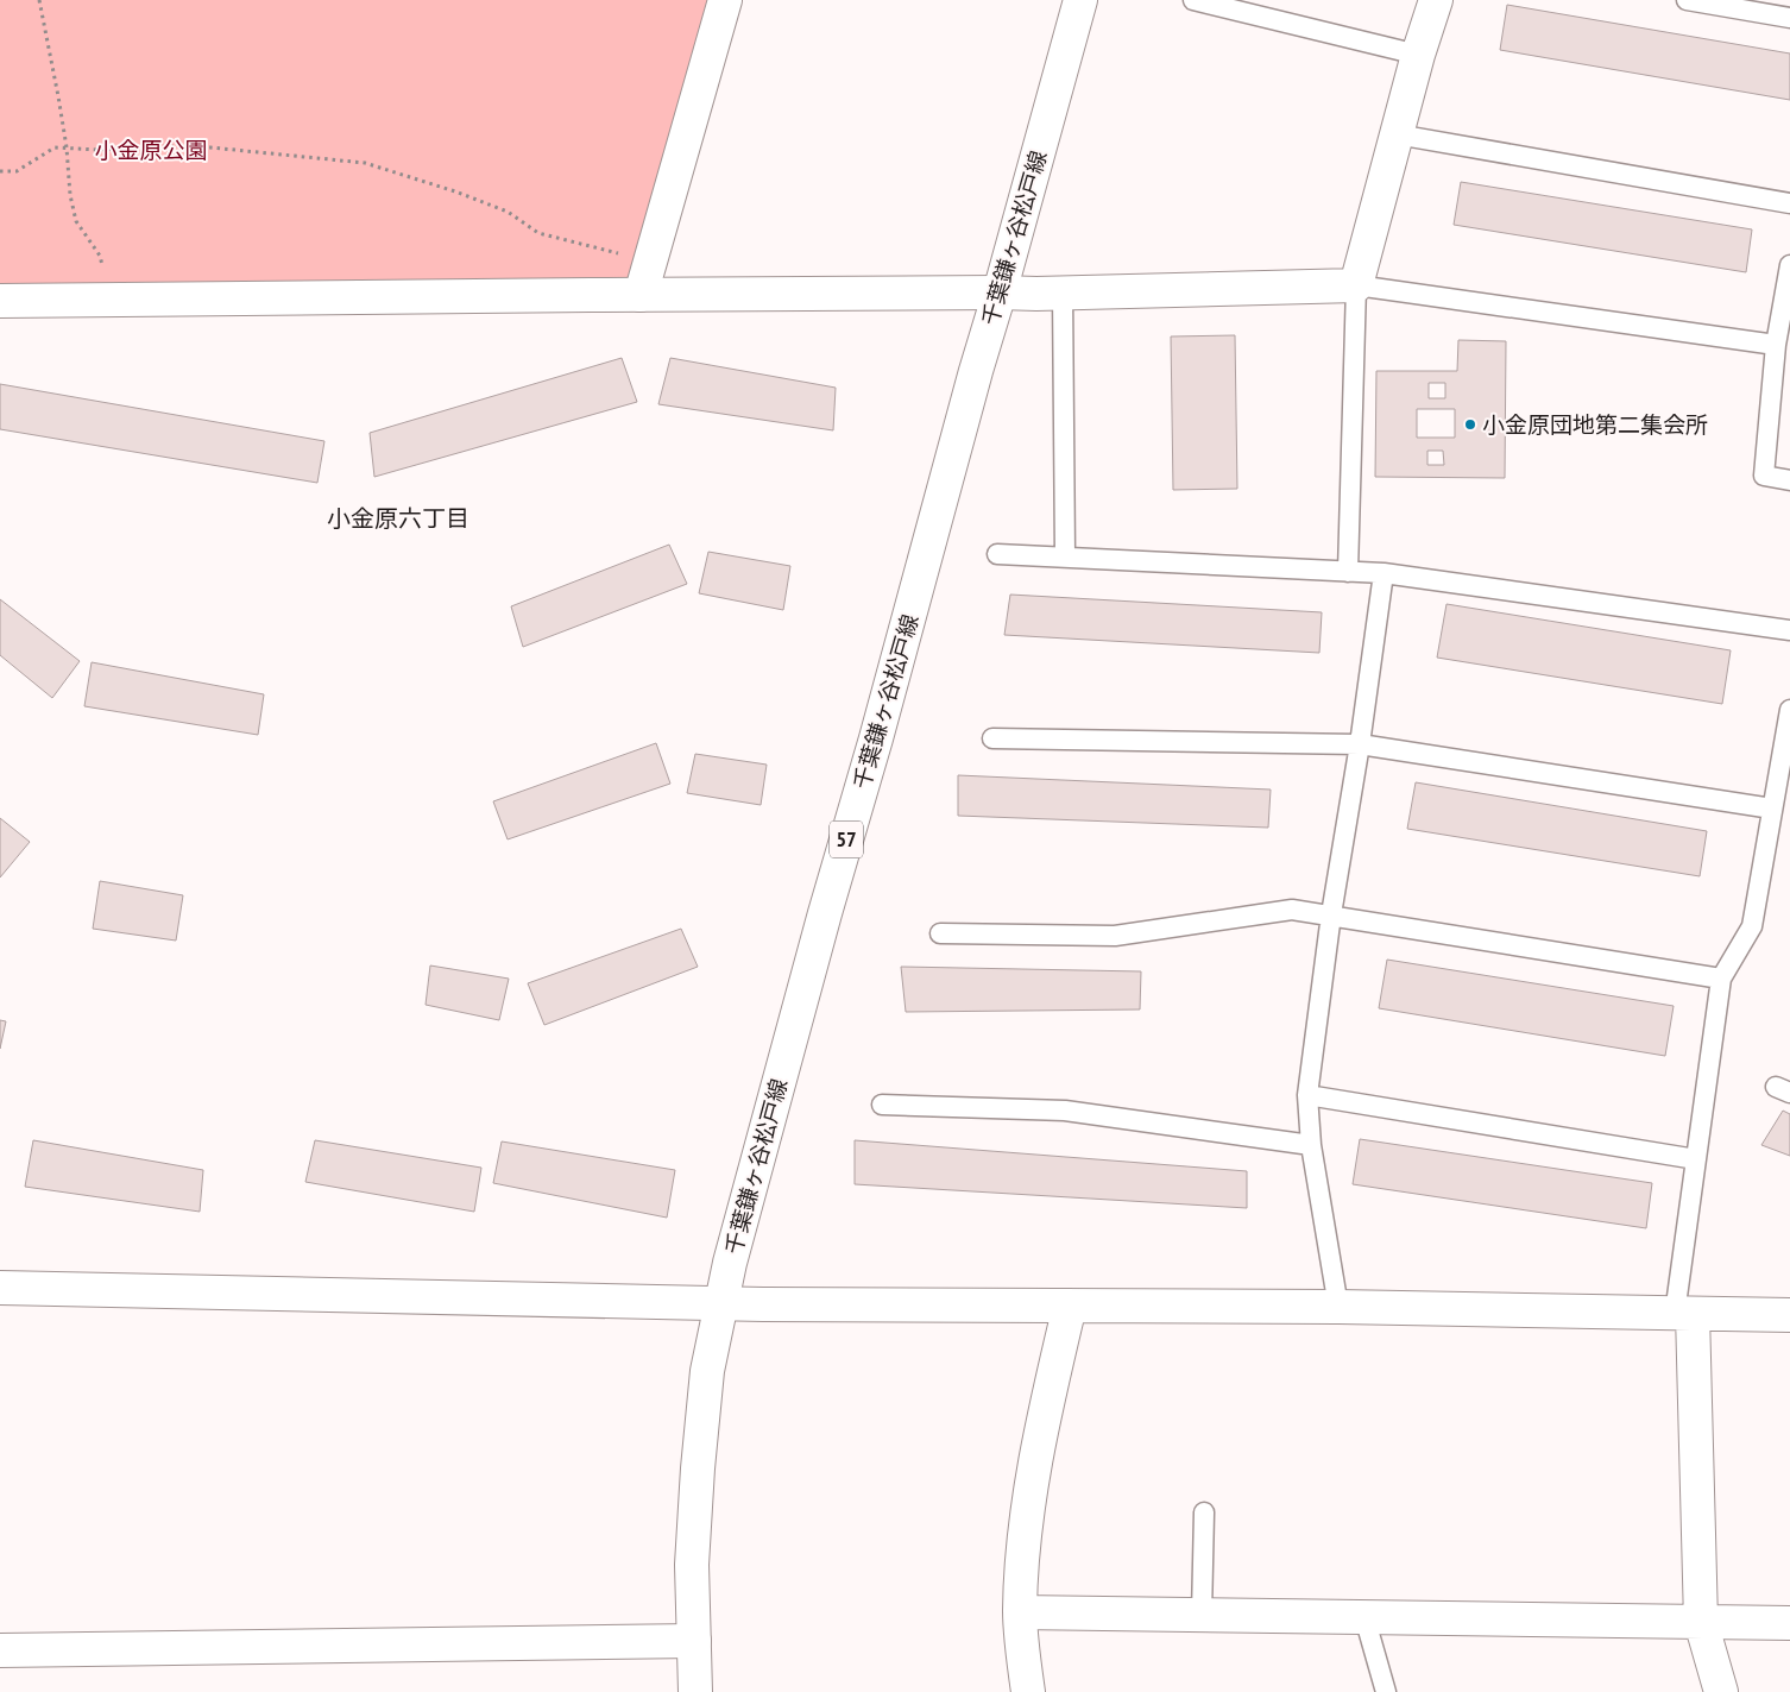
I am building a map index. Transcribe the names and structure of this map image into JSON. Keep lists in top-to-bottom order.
{
  "streets": {
    "street": ["千葉鎌ヶ谷松戸線", "57"]
  },
  "districts": ["小金原六丁目"],
  "parks": ["小金原公園"],
  "places": ["小金原団地第二集会所"]
}
